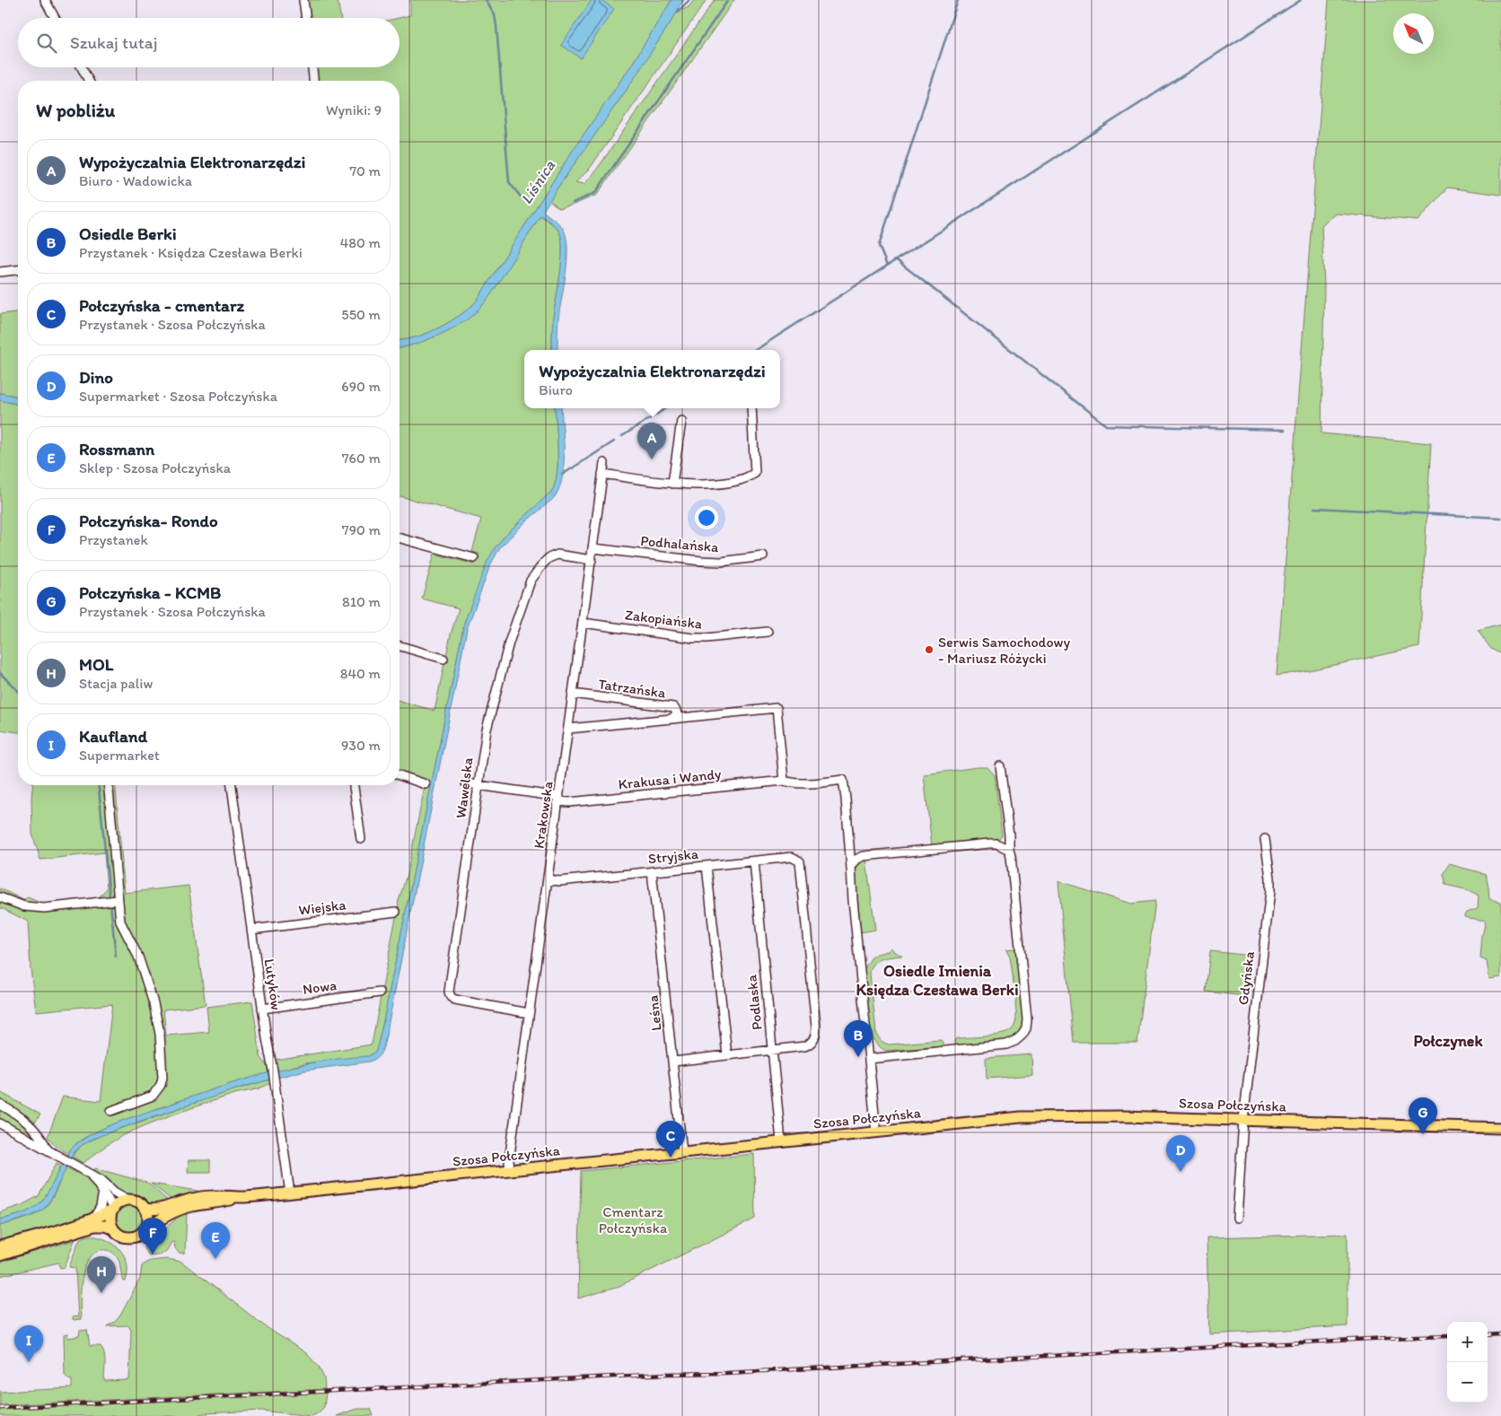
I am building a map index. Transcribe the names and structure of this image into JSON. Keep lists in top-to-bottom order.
{
  "streets": {
    "main road": ["Szosa Połczyńska"],
    "street": [
      "Podhalańska",
      "Zakopiańska",
      "Tatrzańska",
      "Krakusa i Wandy",
      "Wawelska",
      "Krakowska",
      "Stryjska",
      "Wiejska",
      "Gdyńska",
      "Lutyków",
      "Nowa",
      "Podlaska",
      "Leśna"
    ]
  },
  "crossings": [
    ["Podhalańska", "Krakowska"],
    ["Zakopiańska", "Krakowska"],
    ["Tatrzańska", "Krakusa i Wandy"],
    ["Tatrzańska", "Krakowska"],
    ["Krakusa i Wandy", "Wawelska"],
    ["Krakusa i Wandy", "Krakowska"],
    ["Wawelska", "Krakowska"],
    ["Krakowska", "Stryjska"],
    ["Krakowska", "Szosa Połczyńska"],
    ["Stryjska", "Podlaska"],
    ["Stryjska", "Leśna"],
    ["Wiejska", "Lutyków"],
    ["Gdyńska", "Szosa Połczyńska"],
    ["Lutyków", "Nowa"],
    ["Lutyków", "Szosa Połczyńska"],
    ["Podlaska", "Szosa Połczyńska"],
    ["Leśna", "Szosa Połczyńska"]
  ],
  "districts": ["Osiedle Imienia Księdza Czesława Berki", "Połczynek"],
  "water": ["Liśnica"],
  "parks": ["Cmentarz Połczyńska"],
  "places": ["Serwis Samochodowy - Mariusz Różycki"],
  "north": "top left",
  "page": {
    "search": "Szukaj tutaj",
    "heading": ["W pobliżu", "Wyniki: 9"],
    "list": [
      {
        "mark": "A",
        "name": "Wypożyczalnia Elektronarzędzi",
        "note": "Biuro · Wadowicka",
        "value": "70 m"
      },
      {
        "mark": "B",
        "name": "Osiedle Berki",
        "note": "Przystanek · Księdza Czesława Berki",
        "value": "480 m"
      },
      {
        "mark": "C",
        "name": "Połczyńska - cmentarz",
        "note": "Przystanek · Szosa Połczyńska",
        "value": "550 m"
      },
      {
        "mark": "D",
        "name": "Dino",
        "note": "Supermarket · Szosa Połczyńska",
        "value": "690 m"
      },
      {
        "mark": "E",
        "name": "Rossmann",
        "note": "Sklep · Szosa Połczyńska",
        "value": "760 m"
      },
      {
        "mark": "F",
        "name": "Połczyńska- Rondo",
        "note": "Przystanek",
        "value": "790 m"
      },
      {
        "mark": "G",
        "name": "Połczyńska - KCMB",
        "note": "Przystanek · Szosa Połczyńska",
        "value": "810 m"
      },
      {
        "mark": "H",
        "name": "MOL",
        "note": "Stacja paliw",
        "value": "840 m"
      },
      {
        "mark": "I",
        "name": "Kaufland",
        "note": "Supermarket",
        "value": "930 m"
      }
    ],
    "popup": ["Wypożyczalnia Elektronarzędzi", "Biuro"],
    "pins": [
      "A",
      "B",
      "G",
      "C",
      "D",
      "F",
      "E",
      "H",
      "I"
    ],
    "map_buttons": ["+", "−"]
  }
}
